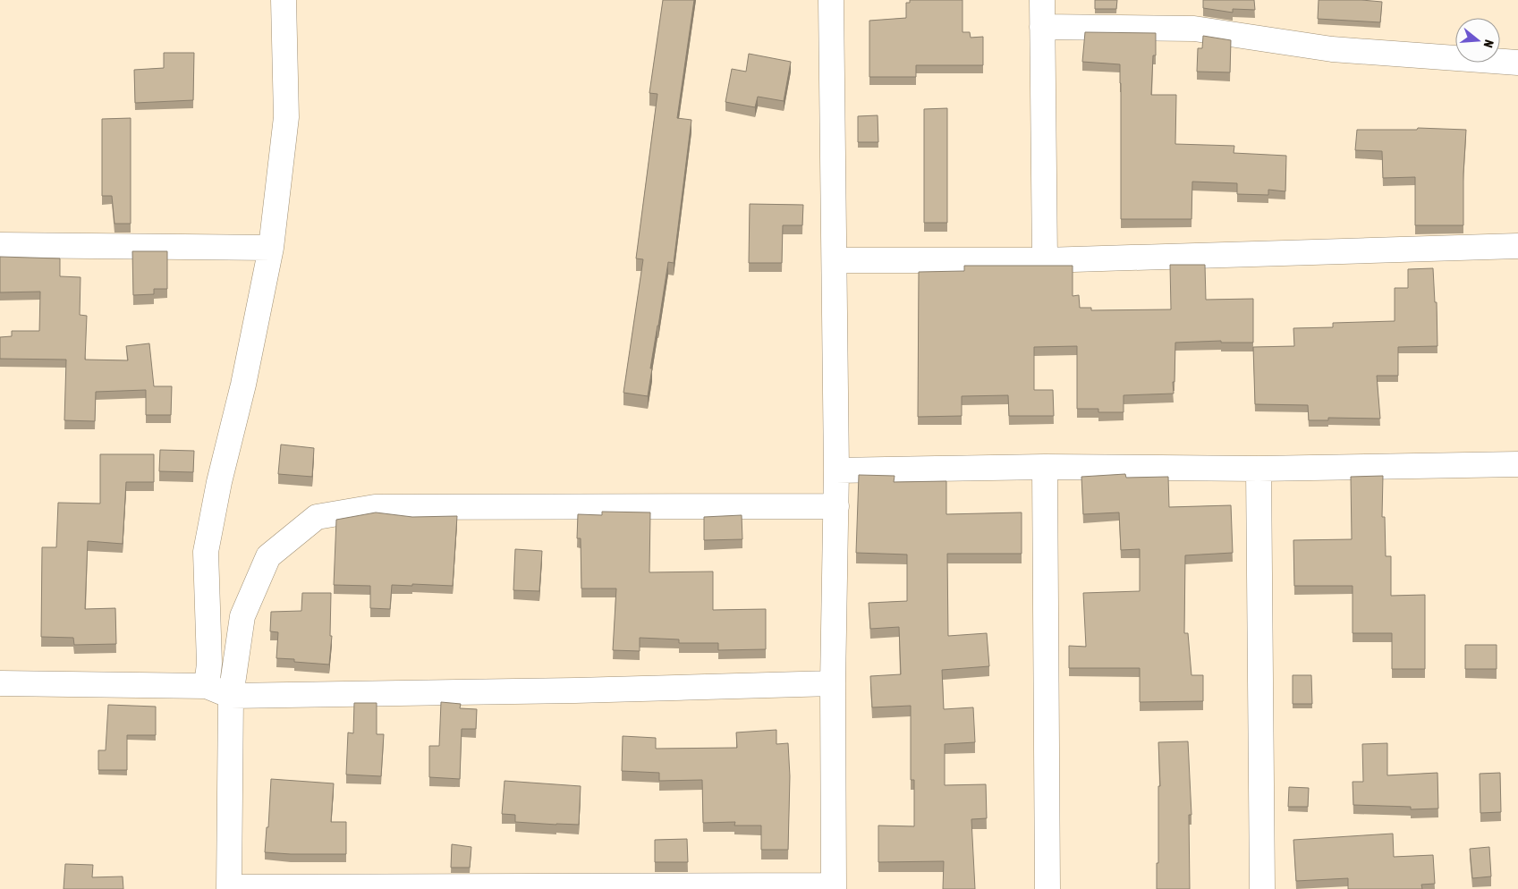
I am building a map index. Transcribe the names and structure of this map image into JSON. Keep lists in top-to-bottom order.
{
  "north": "right"
}
